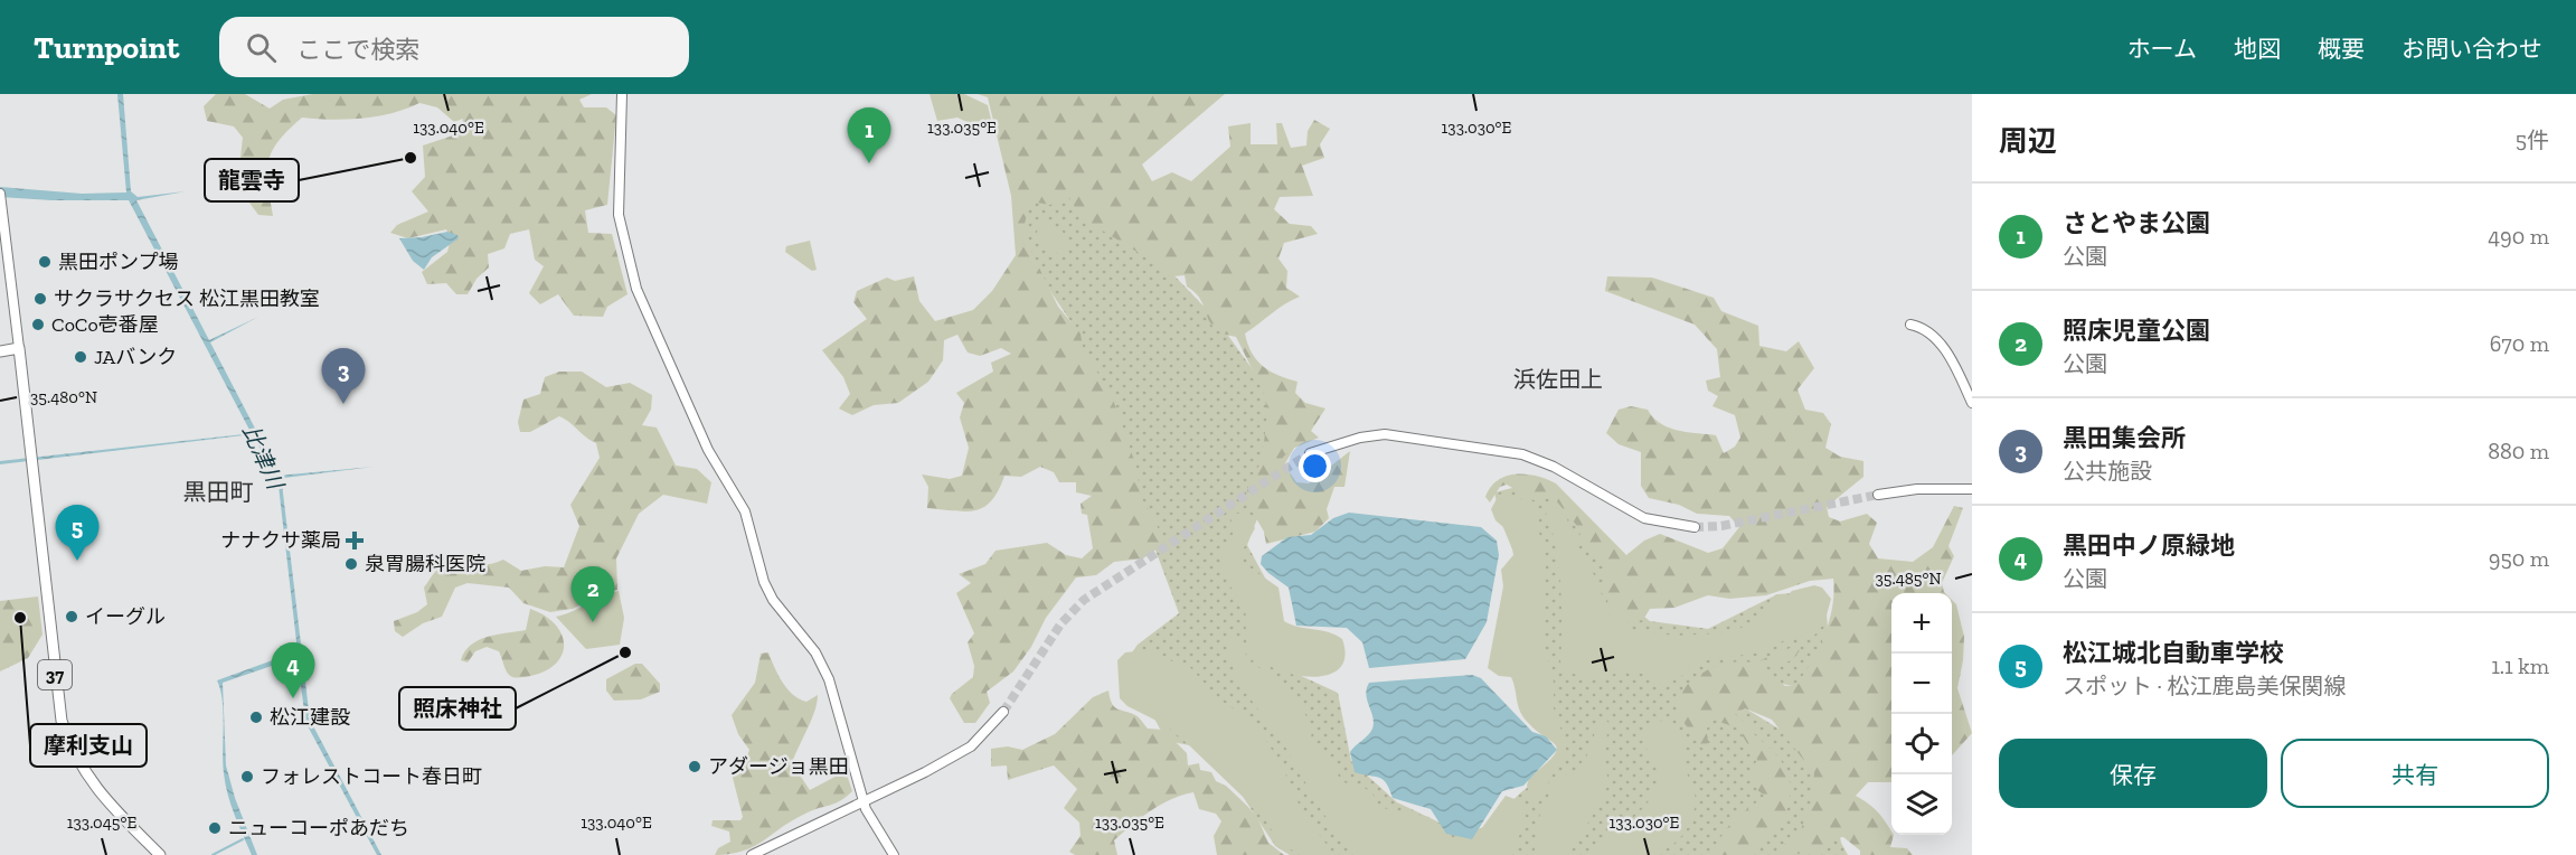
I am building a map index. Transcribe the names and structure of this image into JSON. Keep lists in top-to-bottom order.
{
  "streets": {
    "main road": ["37"]
  },
  "districts": ["浜佐田上", "黒田町"],
  "water": ["比津川"],
  "places": {
    "other": [
      "龍雲寺",
      "黒田ポンプ場",
      "サクラサクセス 松江黒田教室",
      "CoCo壱番屋",
      "JAバンク",
      "泉胃腸科医院",
      "イーグル",
      "摩利支山",
      "照床神社",
      "松江建設",
      "アダージョ黒田",
      "フォレストコート春日町",
      "ニューコーポあだち"
    ],
    "health": ["ナナクサ薬局"]
  },
  "page": {
    "header": "Turnpoint",
    "search": "ここで検索",
    "nav": [
      "ホーム",
      "地図",
      "概要",
      "お問い合わせ"
    ],
    "heading": ["周辺", "5件"],
    "pins": [
      "1",
      "3",
      "5",
      "2",
      "4"
    ],
    "list": [
      {
        "mark": "1",
        "name": "さとやま公園",
        "note": "公園",
        "value": "490 m"
      },
      {
        "mark": "2",
        "name": "照床児童公園",
        "note": "公園",
        "value": "670 m"
      },
      {
        "mark": "3",
        "name": "黒田集会所",
        "note": "公共施設",
        "value": "880 m"
      },
      {
        "mark": "4",
        "name": "黒田中ノ原緑地",
        "note": "公園",
        "value": "950 m"
      },
      {
        "mark": "5",
        "name": "松江城北自動車学校",
        "note": "スポット · 松江鹿島美保関線",
        "value": "1.1 km"
      }
    ],
    "map_buttons": ["+", "−"],
    "buttons": ["保存", "共有"]
  },
  "coordinates": [
    "133.040°E",
    "133.035°E",
    "133.030°E",
    "35.480°N",
    "35.485°N",
    "133.045°E"
  ]
}
